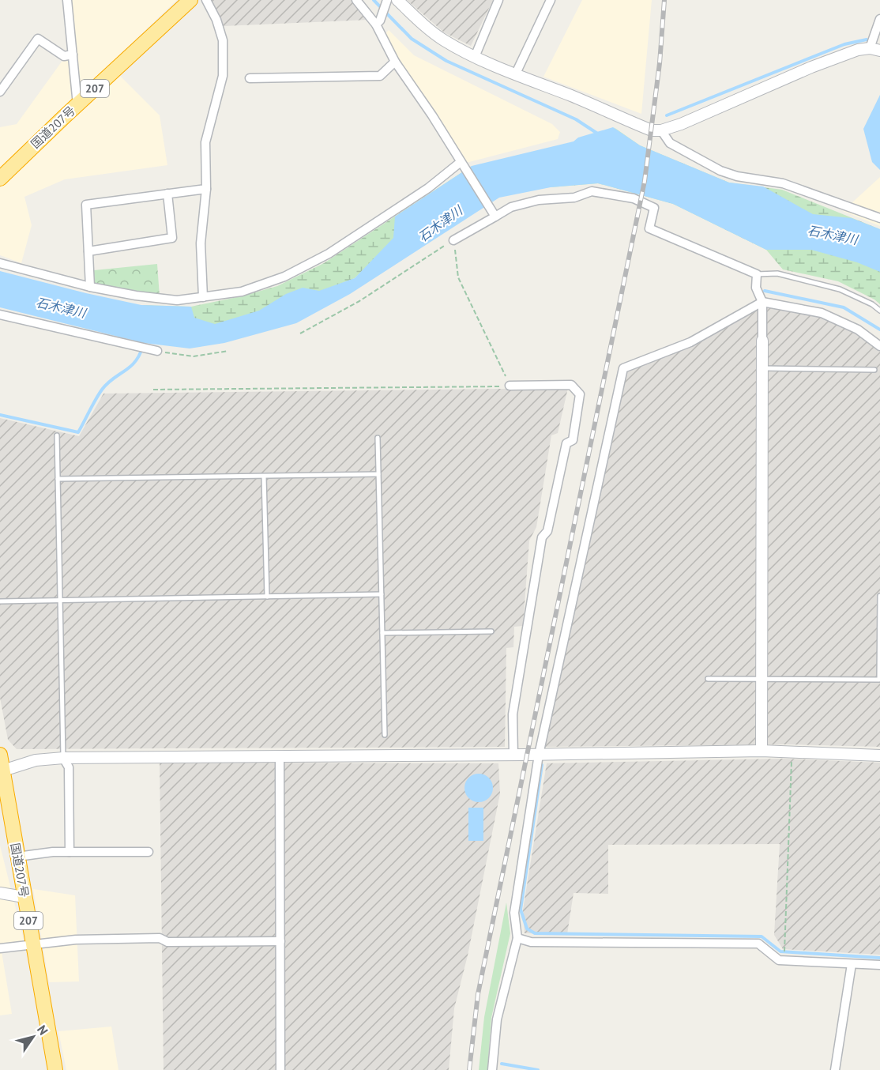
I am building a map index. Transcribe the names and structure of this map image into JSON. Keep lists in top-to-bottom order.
{
  "streets": {
    "highway": ["207", "国道207号"]
  },
  "water": ["石木津川"],
  "north": "top right"
}
